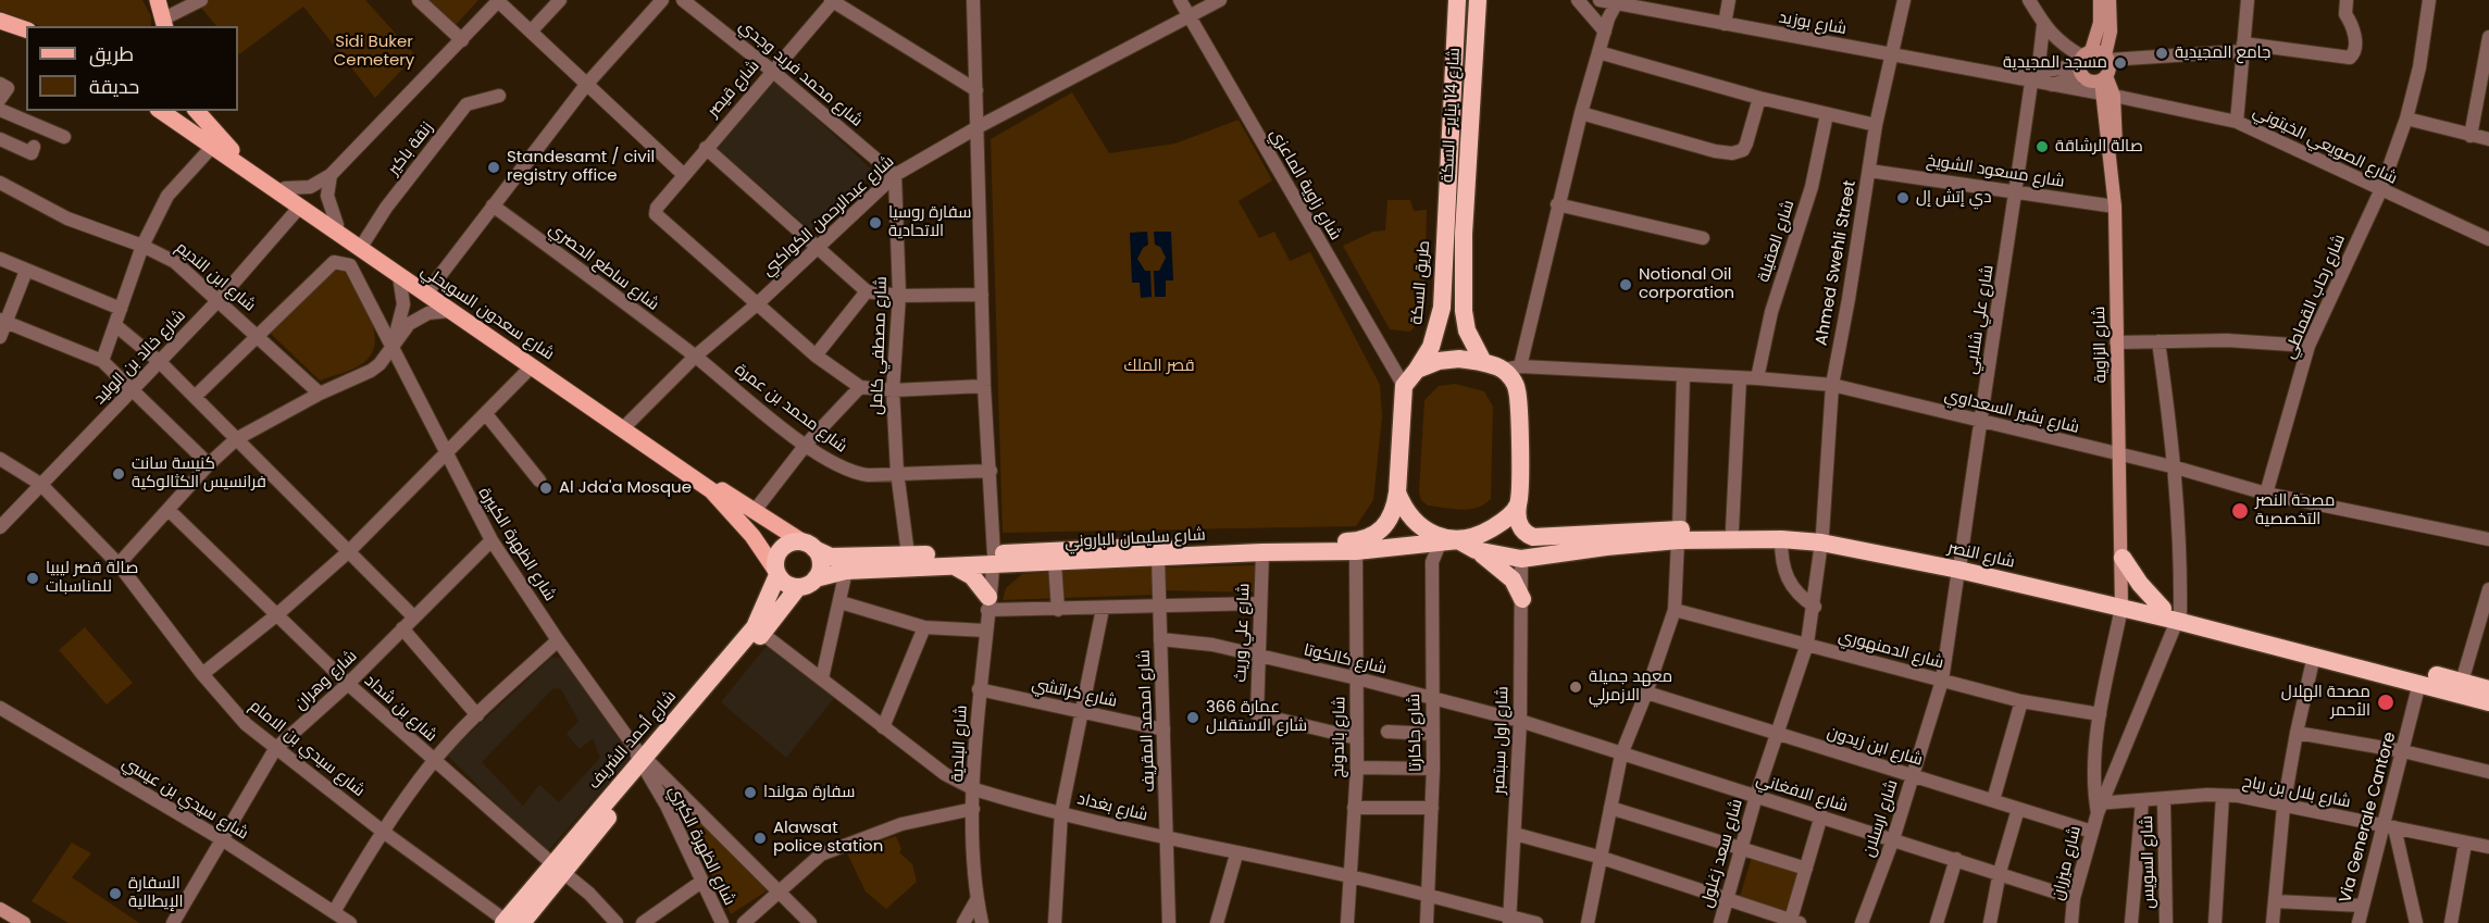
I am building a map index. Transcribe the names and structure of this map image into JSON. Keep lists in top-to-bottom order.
{
  "streets": {
    "highway": [
      "شارع 14 يناير- السكة",
      "طريق السكة",
      "شارع سليمان الباروني",
      "شارع النصر",
      "شارع أحمد الشريف"
    ],
    "main road": ["شارع سعدون السويحلي", "شارع الزاوية"],
    "street": [
      "شارع بوزيد",
      "شارع محمد فريد وجدي",
      "شارع قيصر",
      "شارع الصويعي الخيتوني",
      "زنقة باكير",
      "شارع مسعود الشويخ",
      "شارع زاوية الماعزي",
      "شارع عبدالرحمن الكواكبي",
      "شارع العقيلة",
      "Ahmed Swehli Street",
      "شارع ساطع الحصري",
      "شارع ابن النديم",
      "شارع رحاب القماطي",
      "شارع علي شلابي",
      "شارع مصطفي كامل",
      "شارع خالد بن الوليد",
      "شارع محمد بن عمرة",
      "شارع بشير السعداوي",
      "شارع الظهرة الكبيرة",
      "شارع علي وريث",
      "شارع الدمنهوري",
      "شارع كالكوتا",
      "شارع وهران",
      "شارع كراتشي",
      "شارع بن شداد",
      "شارع امحمد المقريف",
      "شارع جاكارتا",
      "شارع باندونج",
      "شارع اول سبتمبر",
      "شارع البلدية",
      "شارع ابن زيدون",
      "شارع سيدي بن الامام",
      "شارع بلال بن رباح",
      "شارع الافغاني",
      "شارع سيدي بن عيسي",
      "شارع بغداد",
      "Via Generale Cantore",
      "شارع ارسلان",
      "شارع الظهرة الكبري",
      "شارع سعد زغلول",
      "شارع السويس",
      "شارع ميزران"
    ]
  },
  "crossings": [
    ["شارع بوزيد", "شارع الصويعي الخيتوني"],
    ["شارع بوزيد", "Ahmed Swehli Street"],
    ["شارع بوزيد", "شارع علي شلابي"],
    ["شارع محمد فريد وجدي", "شارع قيصر"],
    ["شارع محمد فريد وجدي", "شارع عبدالرحمن الكواكبي"],
    ["شارع محمد فريد وجدي", "شارع مصطفي كامل"],
    ["شارع قيصر", "شارع عبدالرحمن الكواكبي"],
    ["شارع 14 يناير- السكة", "شارع زاوية الماعزي"],
    ["شارع 14 يناير- السكة", "طريق السكة"],
    ["شارع 14 يناير- السكة", "شارع بشير السعداوي"],
    ["شارع 14 يناير- السكة", "شارع سليمان الباروني"],
    ["شارع 14 يناير- السكة", "شارع النصر"],
    ["شارع 14 يناير- السكة", "شارع جاكارتا"],
    ["شارع الصويعي الخيتوني", "شارع رحاب القماطي"],
    ["شارع الصويعي الخيتوني", "شارع الزاوية"],
    ["زنقة باكير", "شارع سعدون السويحلي"],
    ["شارع مسعود الشويخ", "Ahmed Swehli Street"],
    ["شارع مسعود الشويخ", "شارع علي شلابي"],
    ["شارع مسعود الشويخ", "شارع الزاوية"],
    ["شارع زاوية الماعزي", "شارع عبدالرحمن الكواكبي"],
    ["شارع زاوية الماعزي", "طريق السكة"],
    ["شارع زاوية الماعزي", "شارع بشير السعداوي"],
    ["شارع زاوية الماعزي", "شارع سليمان الباروني"],
    ["شارع زاوية الماعزي", "شارع النصر"],
    ["شارع زاوية الماعزي", "شارع جاكارتا"],
    ["شارع عبدالرحمن الكواكبي", "شارع ساطع الحصري"],
    ["شارع عبدالرحمن الكواكبي", "شارع سعدون السويحلي"],
    ["شارع عبدالرحمن الكواكبي", "شارع مصطفي كامل"],
    ["شارع عبدالرحمن الكواكبي", "شارع محمد بن عمرة"],
    ["شارع عبدالرحمن الكواكبي", "شارع البلدية"],
    ["شارع العقيلة", "شارع بشير السعداوي"],
    ["Ahmed Swehli Street", "شارع بشير السعداوي"],
    ["Ahmed Swehli Street", "شارع النصر"],
    ["Ahmed Swehli Street", "شارع سعد زغلول"],
    ["شارع ساطع الحصري", "شارع محمد بن عمرة"],
    ["شارع ابن النديم", "شارع خالد بن الوليد"],
    ["شارع ابن النديم", "شارع الظهرة الكبيرة"],
    ["طريق السكة", "شارع بشير السعداوي"],
    ["طريق السكة", "شارع سليمان الباروني"],
    ["طريق السكة", "شارع النصر"],
    ["طريق السكة", "شارع جاكارتا"],
    ["شارع رحاب القماطي", "شارع بشير السعداوي"],
    ["شارع سعدون السويحلي", "شارع خالد بن الوليد"],
    ["شارع سعدون السويحلي", "شارع سليمان الباروني"],
    ["شارع سعدون السويحلي", "شارع أحمد الشريف"],
    ["شارع علي شلابي", "شارع بشير السعداوي"],
    ["شارع علي شلابي", "شارع النصر"],
    ["شارع علي شلابي", "شارع ارسلان"],
    ["شارع الزاوية", "شارع بشير السعداوي"],
    ["شارع الزاوية", "شارع النصر"],
    ["شارع مصطفي كامل", "شارع محمد بن عمرة"],
    ["شارع مصطفي كامل", "شارع سليمان الباروني"],
    ["شارع خالد بن الوليد", "شارع سيدي بن الامام"],
    ["شارع محمد بن عمرة", "شارع البلدية"],
    ["شارع بشير السعداوي", "شارع سليمان الباروني"],
    ["شارع بشير السعداوي", "شارع النصر"],
    ["شارع بشير السعداوي", "شارع جاكارتا"],
    ["شارع سليمان الباروني", "شارع النصر"],
    ["شارع سليمان الباروني", "شارع علي وريث"],
    ["شارع سليمان الباروني", "شارع امحمد المقريف"],
    ["شارع سليمان الباروني", "شارع جاكارتا"],
    ["شارع سليمان الباروني", "شارع باندونج"],
    ["شارع سليمان الباروني", "شارع أحمد الشريف"],
    ["شارع سليمان الباروني", "شارع البلدية"],
    ["شارع الظهرة الكبيرة", "شارع وهران"],
    ["شارع الظهرة الكبيرة", "شارع أحمد الشريف"],
    ["شارع الظهرة الكبيرة", "شارع الظهرة الكبري"],
    ["شارع النصر", "شارع جاكارتا"],
    ["شارع النصر", "شارع اول سبتمبر"],
    ["شارع النصر", "Via Generale Cantore"],
    ["شارع النصر", "شارع ارسلان"],
    ["شارع علي وريث", "شارع كالكوتا"],
    ["شارع علي وريث", "شارع باندونج"],
    ["شارع الدمنهوري", "شارع ارسلان"],
    ["شارع الدمنهوري", "شارع سعد زغلول"],
    ["شارع كالكوتا", "شارع امحمد المقريف"],
    ["شارع كالكوتا", "شارع جاكارتا"],
    ["شارع كالكوتا", "شارع باندونج"],
    ["شارع كالكوتا", "شارع اول سبتمبر"],
    ["شارع كالكوتا", "شارع الافغاني"],
    ["شارع وهران", "شارع بن شداد"],
    ["شارع وهران", "شارع سيدي بن الامام"],
    ["شارع وهران", "شارع سيدي بن عيسي"],
    ["شارع كراتشي", "شارع امحمد المقريف"],
    ["شارع كراتشي", "شارع البلدية"],
    ["شارع بن شداد", "شارع أحمد الشريف"],
    ["شارع امحمد المقريف", "شارع بغداد"],
    ["شارع جاكارتا", "شارع بغداد"],
    ["شارع باندونج", "شارع بغداد"],
    ["شارع أحمد الشريف", "شارع سيدي بن الامام"],
    ["شارع أحمد الشريف", "شارع بغداد"],
    ["شارع أحمد الشريف", "شارع الظهرة الكبري"],
    ["شارع اول سبتمبر", "شارع الافغاني"],
    ["شارع اول سبتمبر", "شارع بغداد"],
    ["شارع البلدية", "شارع بغداد"],
    ["شارع ابن زيدون", "شارع ارسلان"],
    ["شارع ابن زيدون", "شارع سعد زغلول"],
    ["شارع ابن زيدون", "شارع ميزران"],
    ["شارع بلال بن رباح", "Via Generale Cantore"],
    ["شارع بلال بن رباح", "شارع السويس"],
    ["شارع بلال بن رباح", "شارع ميزران"],
    ["شارع الافغاني", "شارع ارسلان"],
    ["شارع الافغاني", "شارع سعد زغلول"],
    ["شارع الافغاني", "شارع ميزران"]
  ],
  "parks": ["Sidi Buker Cemetery", "قصر الملك"],
  "places": [
    "جامع المجيدية",
    "مسجد المجيدية",
    "صالة الرشاقة",
    "Standesamt / civil registry office",
    "دي إتش إل",
    "سفارة روسيا الاتحادية",
    "Notional Oil corporation",
    "كنيسة سانت فرانسيس الكثالوكية",
    "Al Jda'a Mosque",
    "مصحة النصر التخصصية",
    "صالة قصر ليبيا للمناسبات",
    "معهد جميلة الازمرلي",
    "مصحة الهلال الأحمر",
    "عمارة 366 شارع الاستقلال",
    "سفارة هولندا",
    "Alawsat police station",
    "السفارة الإيطالية"
  ],
  "legend": ["طريق", "حديقة"]
}
